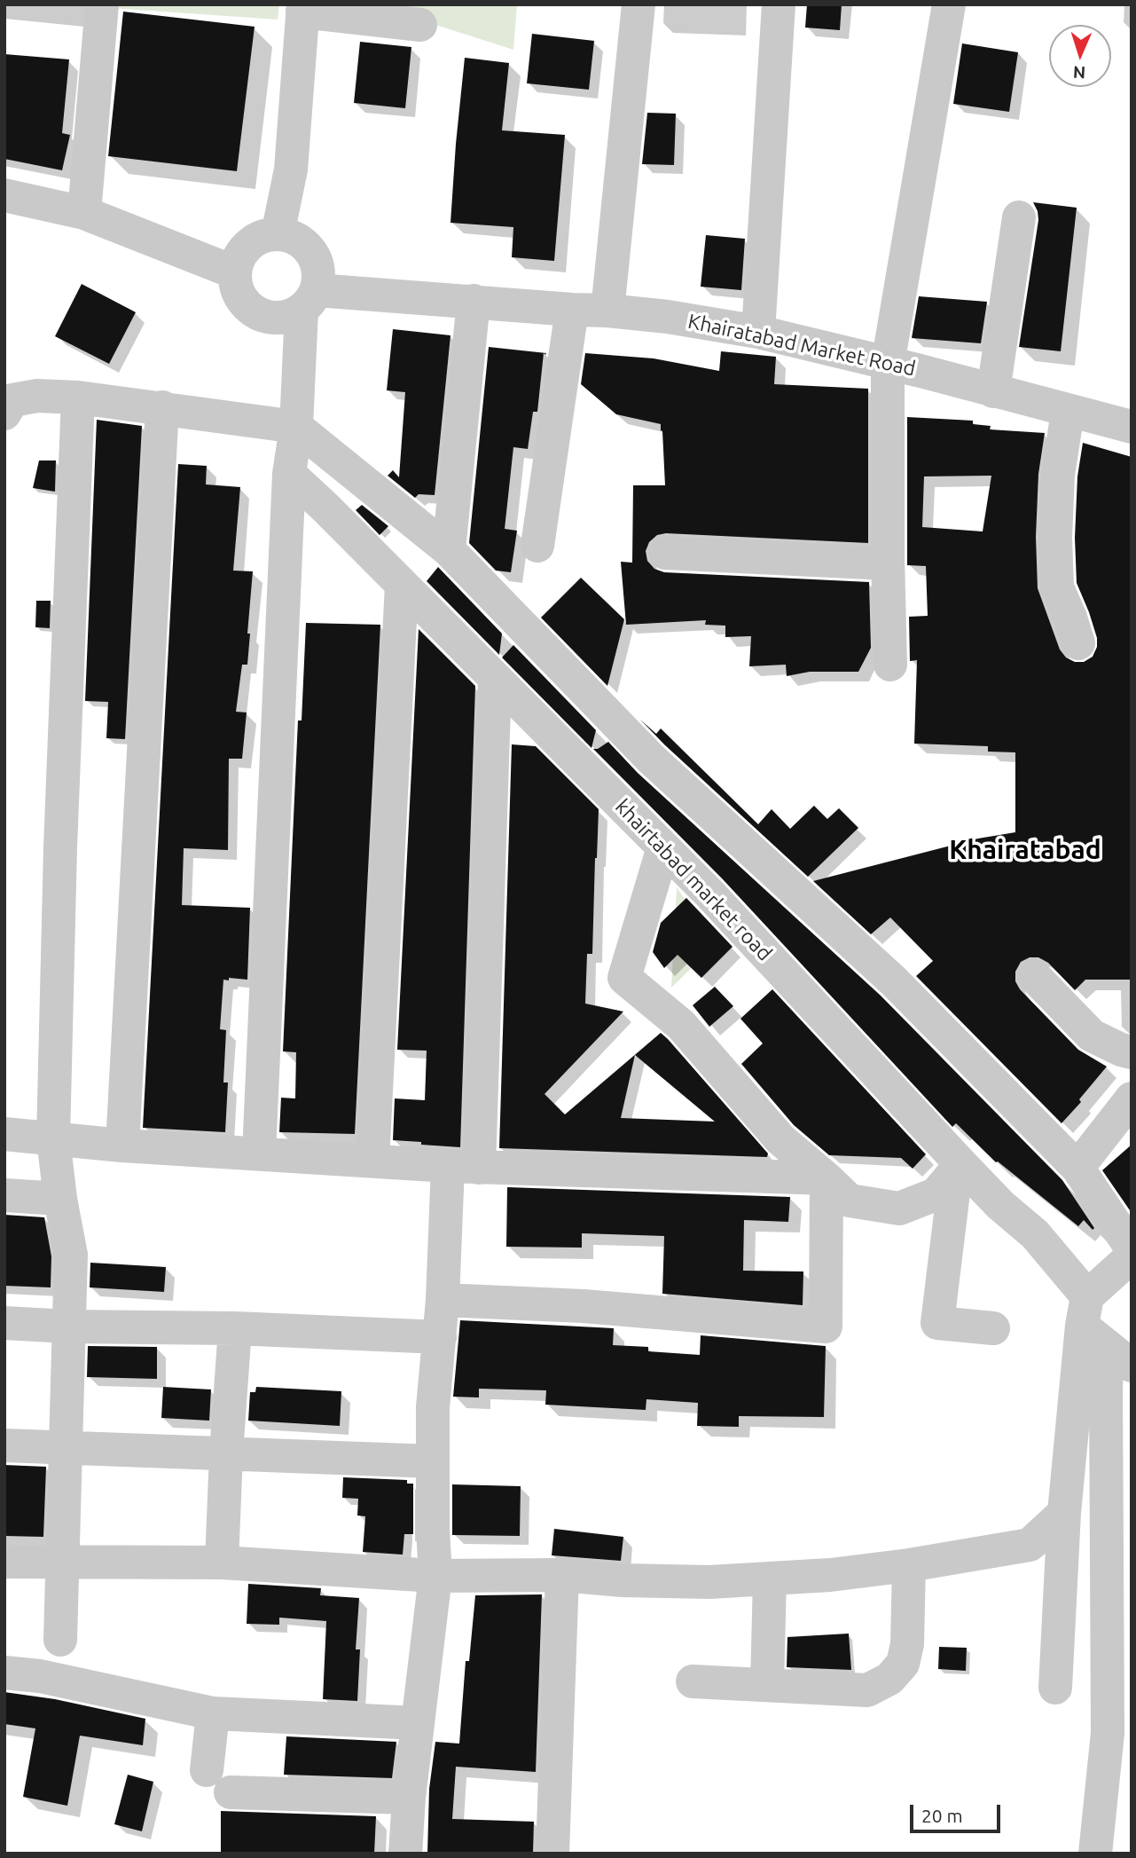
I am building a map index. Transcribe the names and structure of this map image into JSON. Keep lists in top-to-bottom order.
{
  "streets": {
    "street": ["Khairatabad Market Road", "khairtabad market road"]
  },
  "districts": ["Khairatabad"],
  "scale_bar": "20 m",
  "north": "bottom"
}
